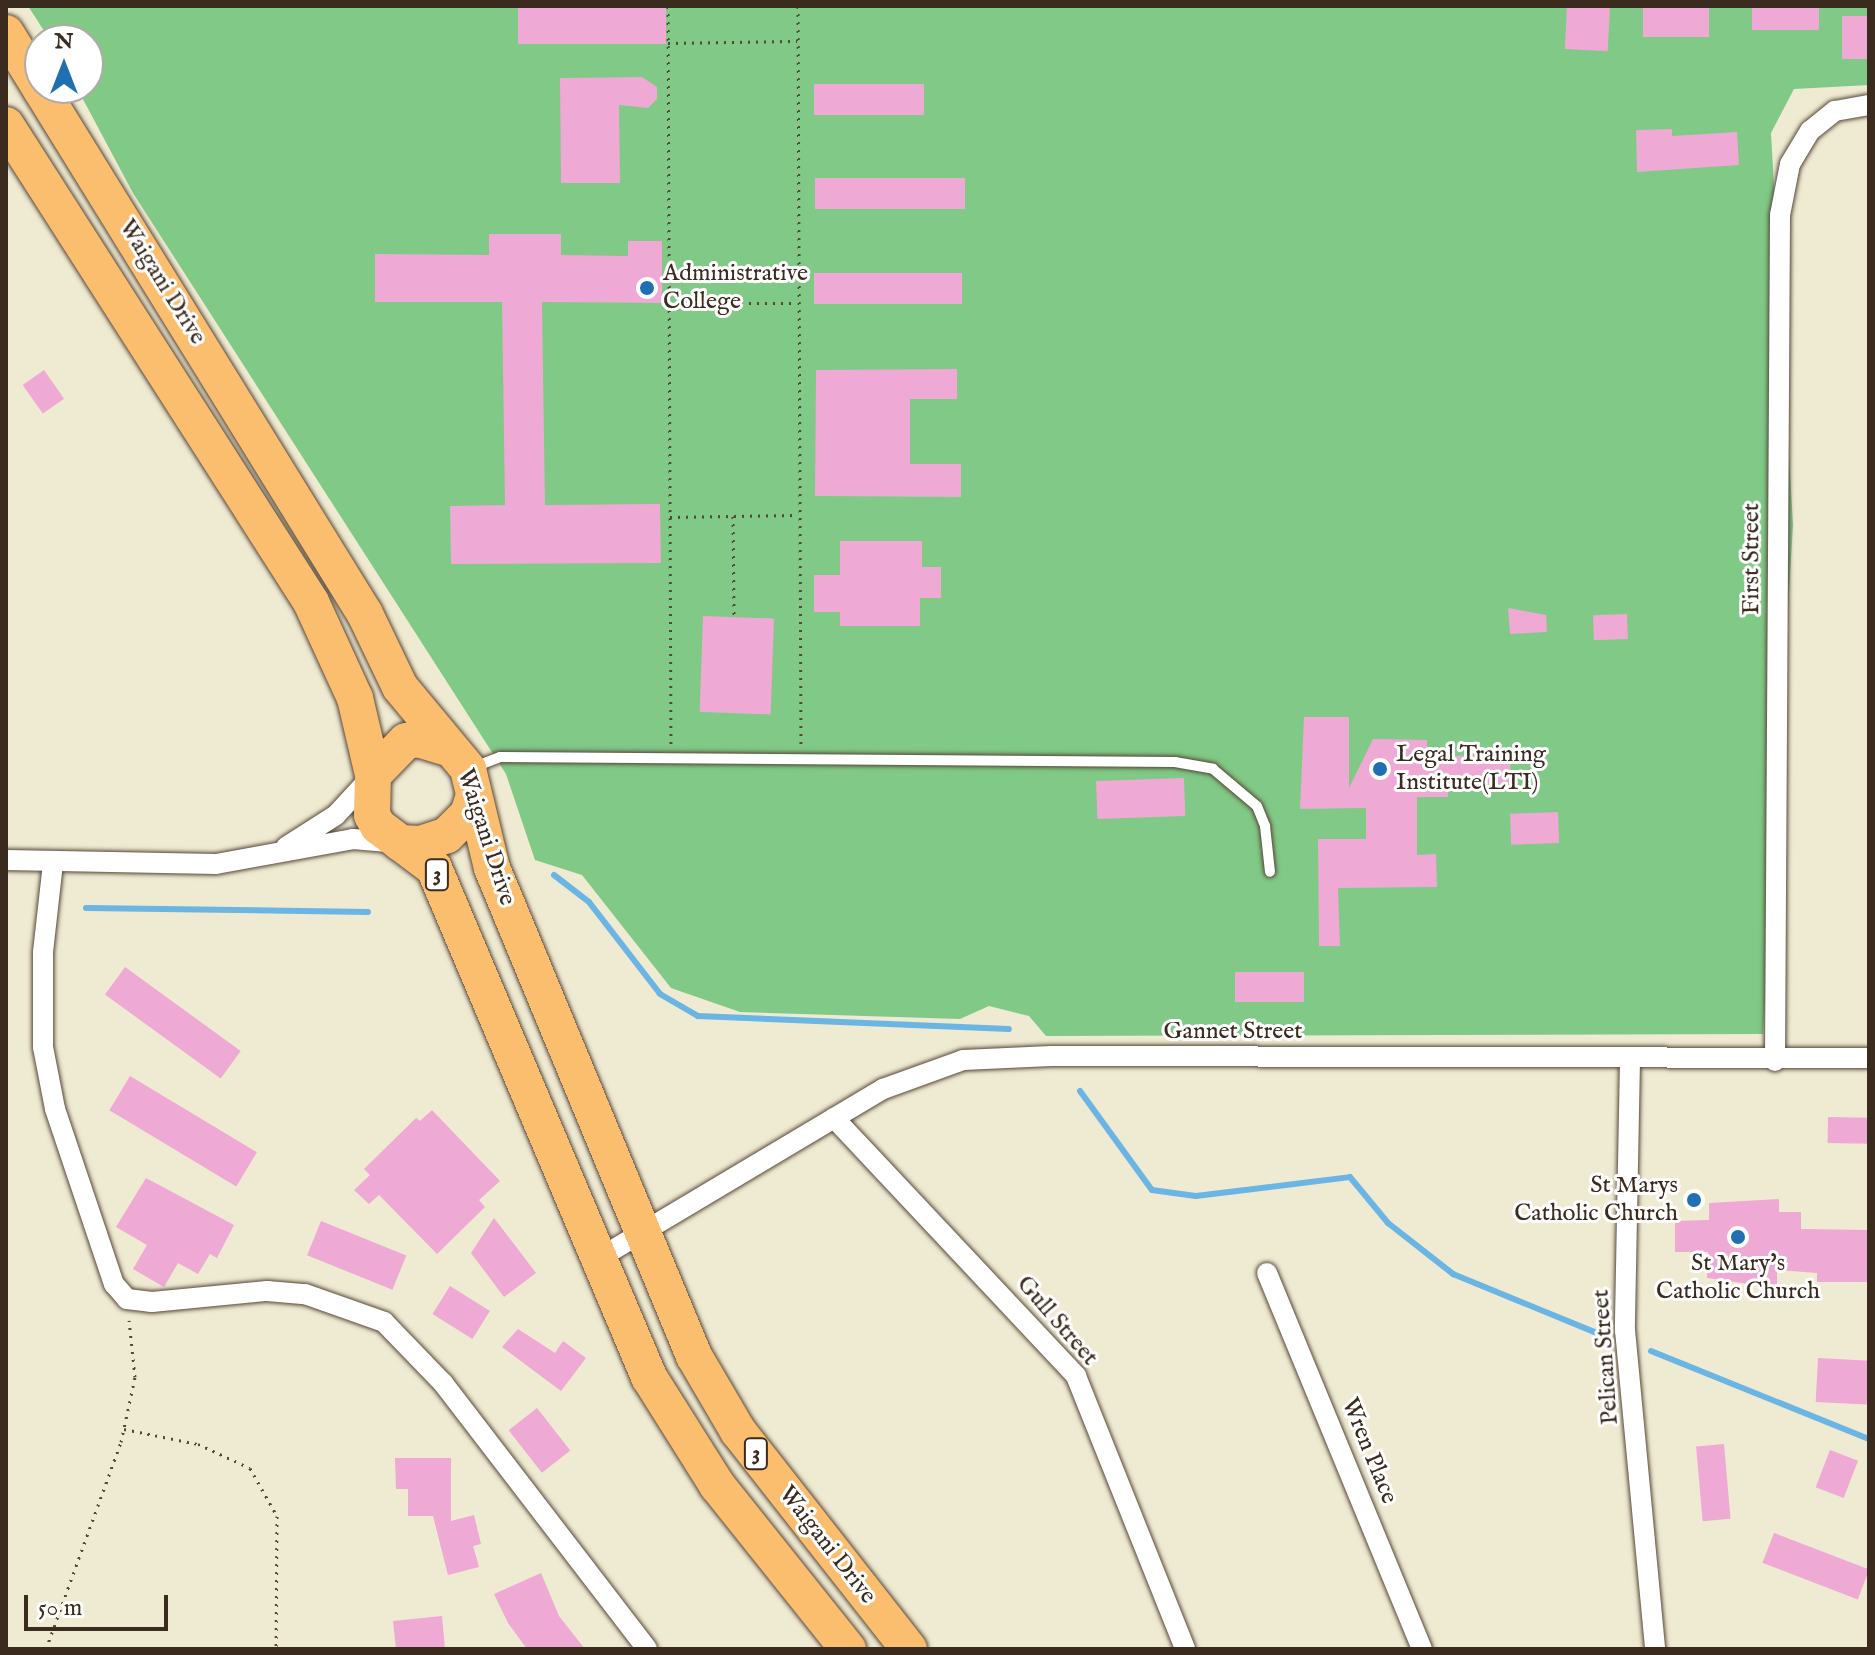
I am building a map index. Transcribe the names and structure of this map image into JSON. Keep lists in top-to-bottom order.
{
  "streets": {
    "highway": ["Waigani Drive", "3"],
    "street": [
      "First Street",
      "Gannet Street",
      "Gull Street",
      "Pelican Street",
      "Wren Place"
    ]
  },
  "crossings": [
    ["Waigani Drive", "Gannet Street"],
    ["First Street", "Gannet Street"],
    ["Gannet Street", "Gull Street"],
    ["Gannet Street", "Pelican Street"]
  ],
  "places": [
    "Administrative College",
    "Legal Training Institute(LTI)",
    "St Marys Catholic Church",
    "St Mary's Catholic Church"
  ],
  "scale_bar": "50 m",
  "north": "top"
}
